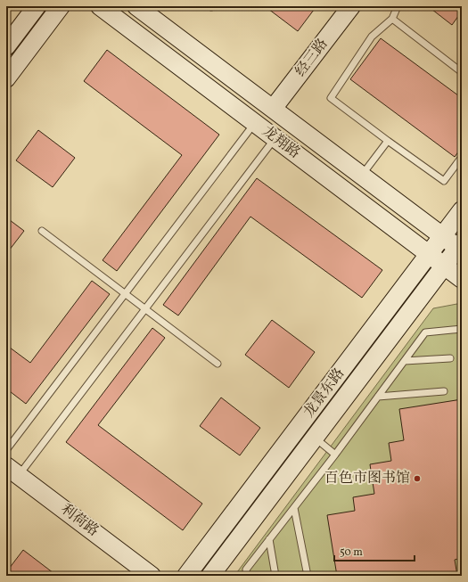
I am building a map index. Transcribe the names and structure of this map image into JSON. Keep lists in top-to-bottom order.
{
  "streets": {
    "main road": [
      "经三路",
      "龙翔路",
      "龙景东路",
      "利荷路"
    ]
  },
  "crossings": [
    ["经三路", "龙翔路"],
    ["龙翔路", "龙景东路"]
  ],
  "places": ["百色市图书馆"],
  "scale_bar": "50 m"
}
